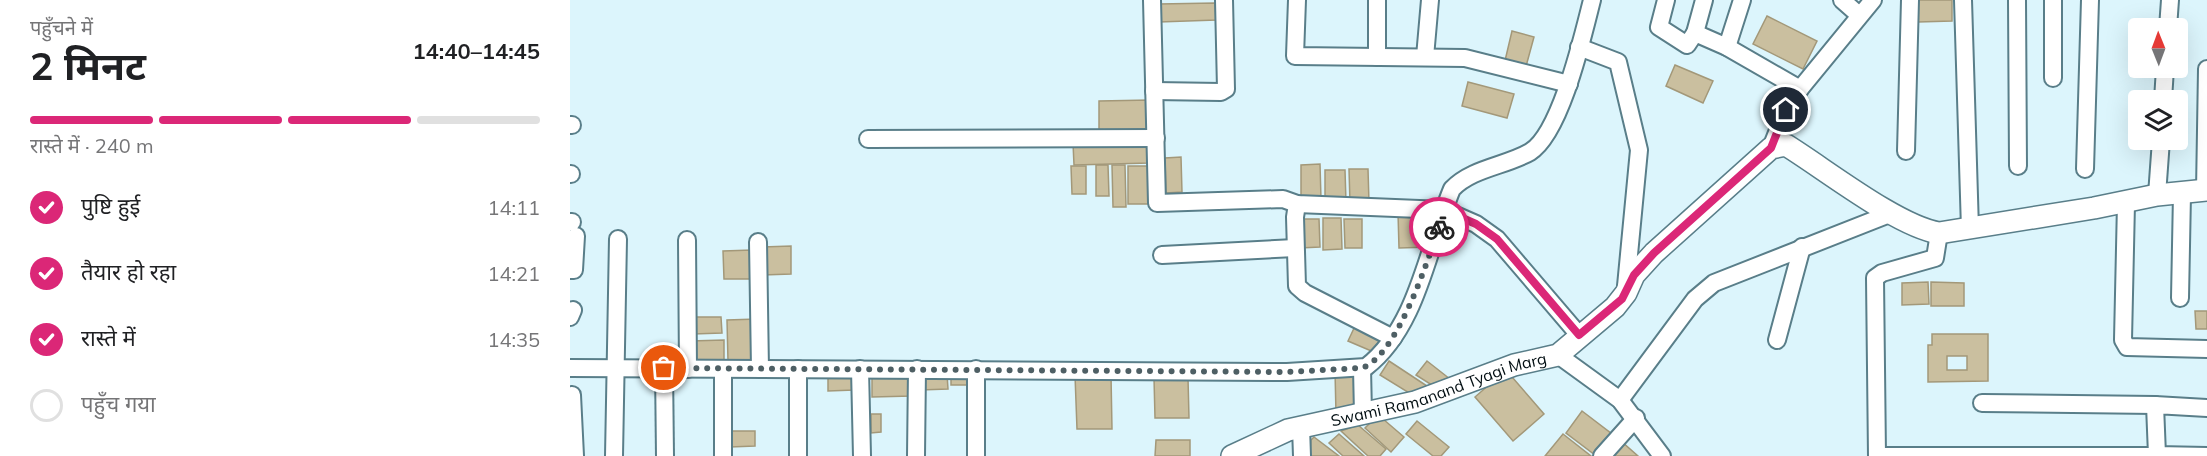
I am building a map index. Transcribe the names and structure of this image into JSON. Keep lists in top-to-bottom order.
{
  "streets": {
    "street": ["Swami Ramanand Tyagi Marg"]
  },
  "north": "top",
  "page": {
    "heading": ["2 मिनट", "पहुँचने में", "14:40–14:45"],
    "bar": "रास्ते में · 240 m",
    "list": [
      ["पुष्टि हुई", "14:11"],
      ["तैयार हो रहा", "14:21"],
      ["रास्ते में", "14:35"],
      "पहुँच गया"
    ]
  }
}
